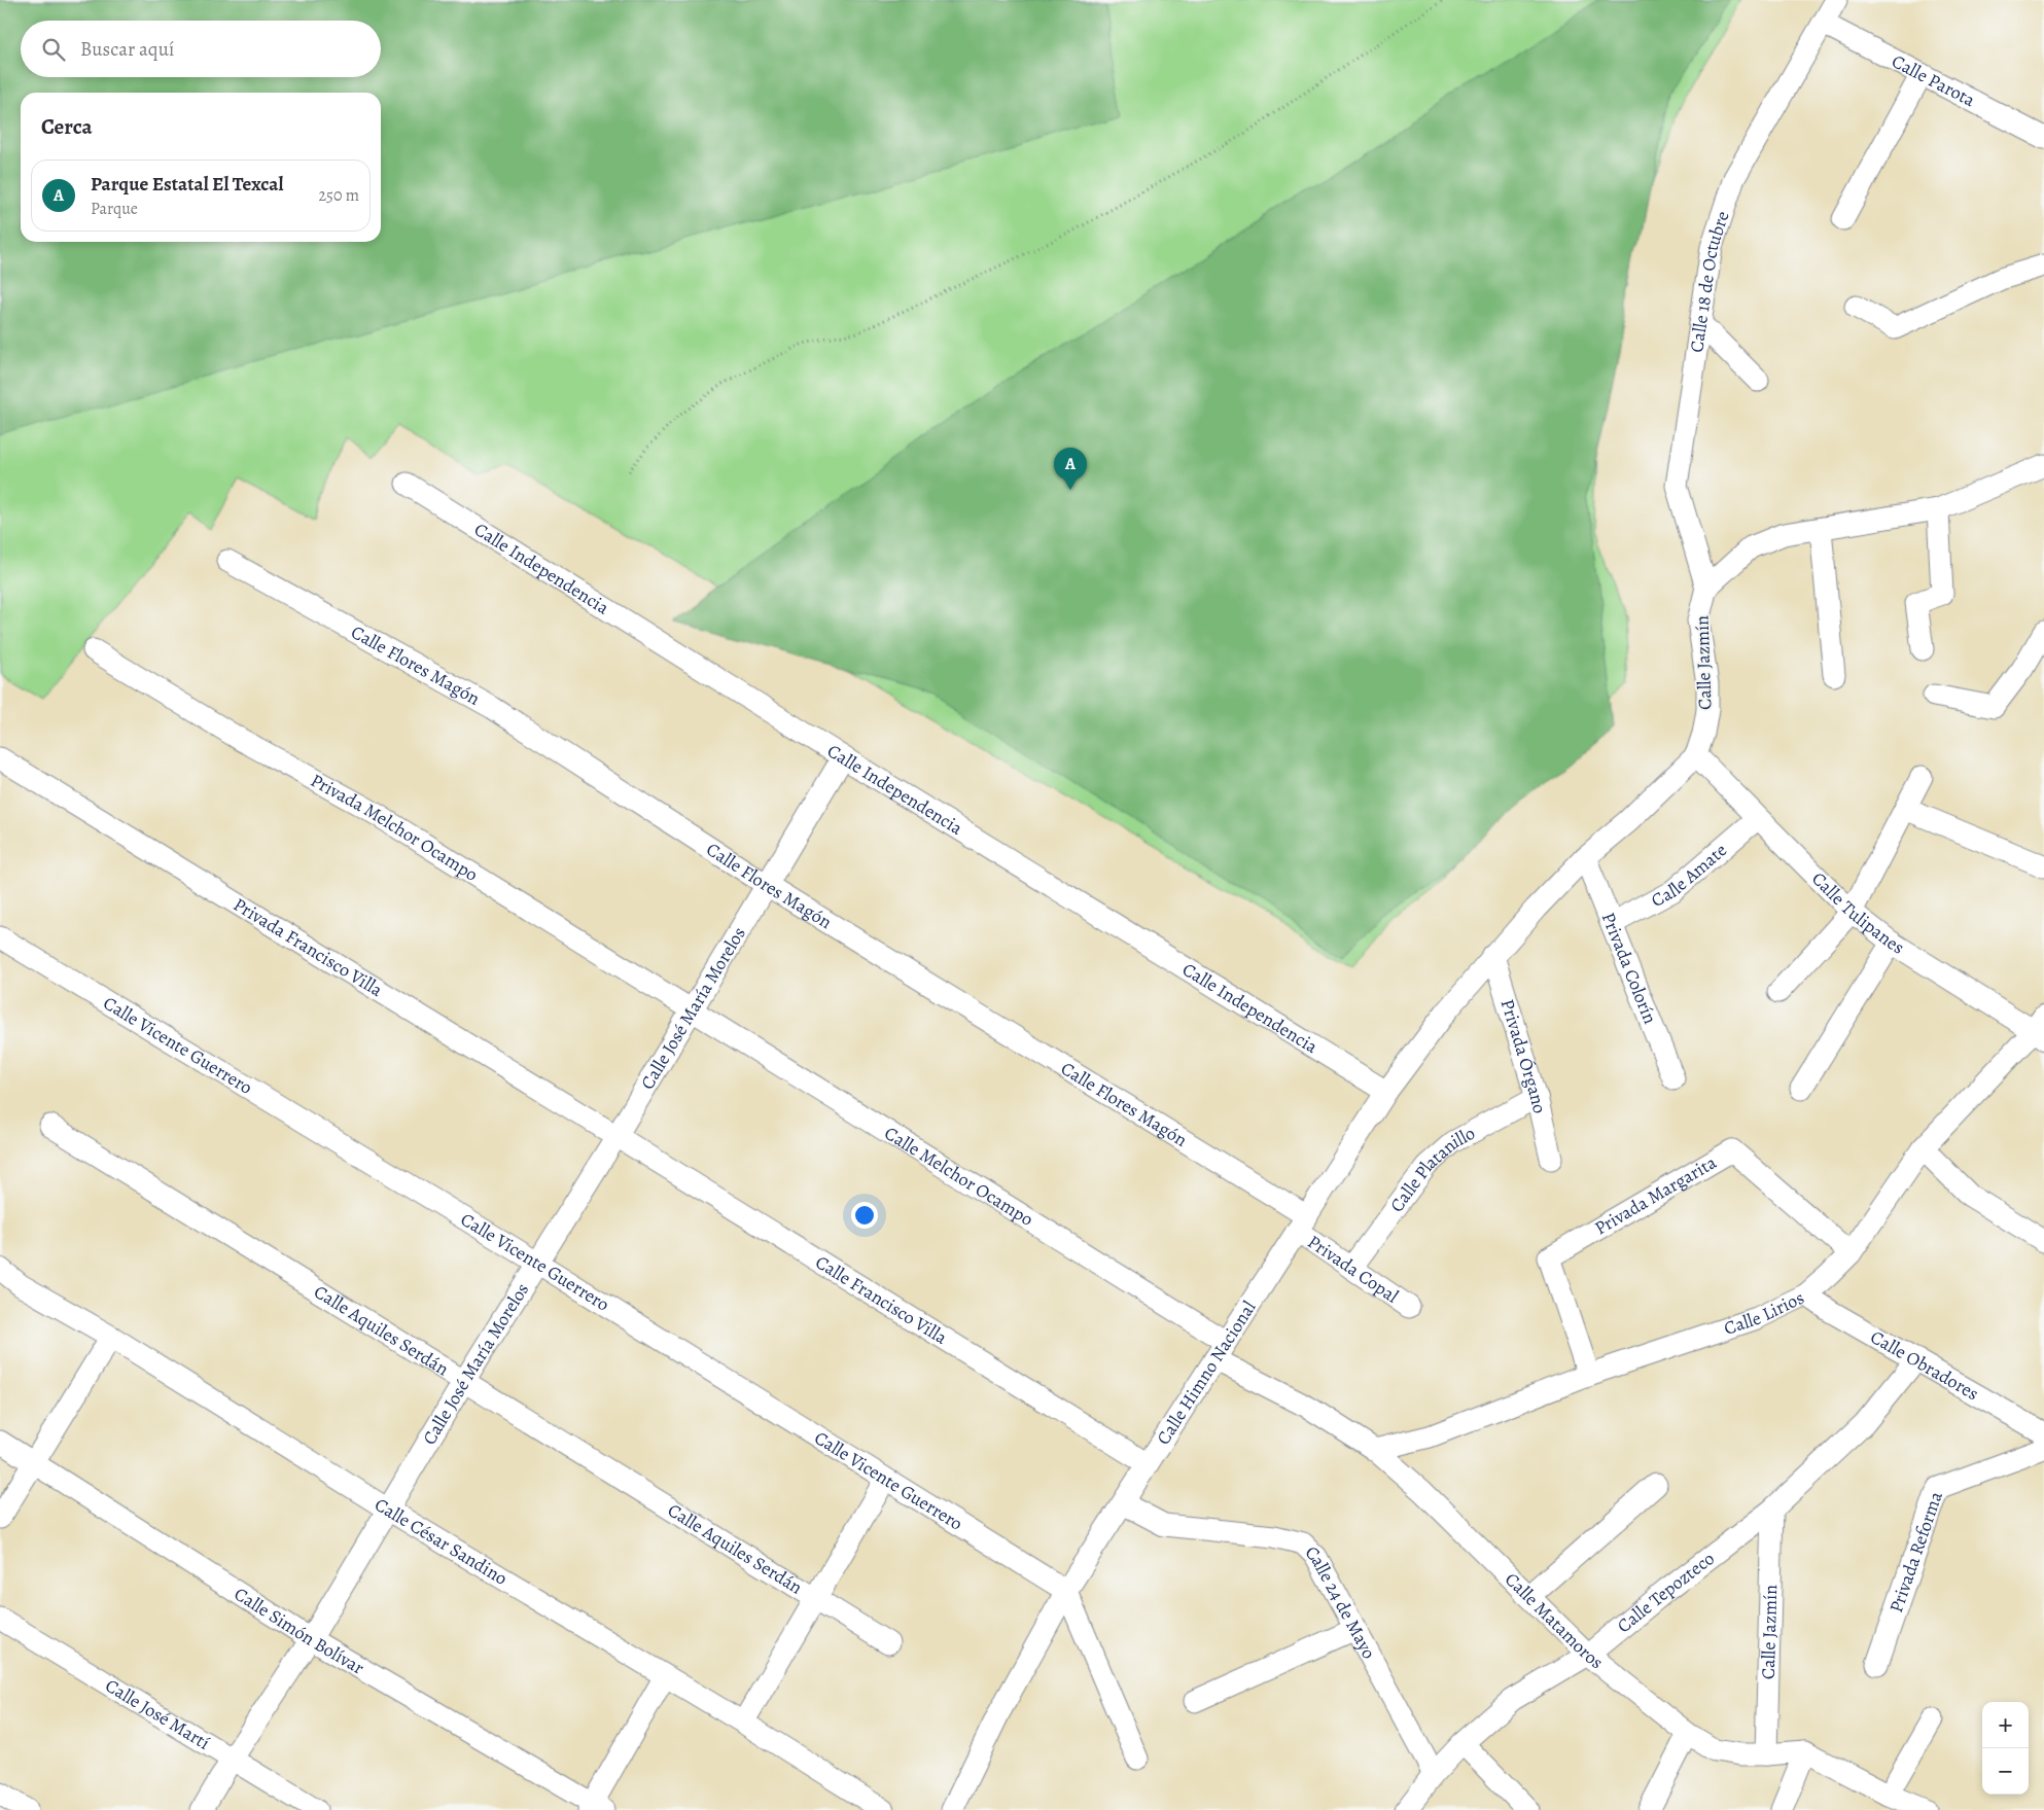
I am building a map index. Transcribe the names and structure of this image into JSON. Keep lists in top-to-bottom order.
{
  "streets": {
    "street": [
      "Calle Parota",
      "Calle 18 de Octubre",
      "Calle Independencia",
      "Calle Jazmín",
      "Calle Flores Magón",
      "Privada Melchor Ocampo",
      "Calle Amate",
      "Calle Tulipanes",
      "Privada Francisco Villa",
      "Privada Colorín",
      "Calle José María Morelos",
      "Calle Vicente Guerrero",
      "Privada Órgano",
      "Calle Platanillo",
      "Calle Melchor Ocampo",
      "Privada Margarita",
      "Privada Copal",
      "Calle Francisco Villa",
      "Calle Lirios",
      "Calle Aquiles Serdán",
      "Calle Obradores",
      "Calle Himno Nacional",
      "Calle César Sandino",
      "Privada Reforma",
      "Calle Tepozteco",
      "Calle 24 de Mayo",
      "Calle Matamoros",
      "Calle Simón Bolívar",
      "Calle José Martí"
    ]
  },
  "crossings": [
    ["Calle Parota", "Calle 18 de Octubre"],
    ["Calle 18 de Octubre", "Calle Jazmín"],
    ["Calle Independencia", "Calle José María Morelos"],
    ["Calle Independencia", "Calle Himno Nacional"],
    ["Calle Jazmín", "Calle Tulipanes"],
    ["Calle Jazmín", "Privada Colorín"],
    ["Calle Jazmín", "Privada Órgano"],
    ["Calle Jazmín", "Calle Himno Nacional"],
    ["Calle Jazmín", "Calle Tepozteco"],
    ["Calle Jazmín", "Calle Matamoros"],
    ["Calle Flores Magón", "Calle José María Morelos"],
    ["Calle Flores Magón", "Privada Copal"],
    ["Calle Flores Magón", "Calle Himno Nacional"],
    ["Privada Melchor Ocampo", "Calle José María Morelos"],
    ["Privada Melchor Ocampo", "Calle Melchor Ocampo"],
    ["Calle Amate", "Calle Tulipanes"],
    ["Calle Amate", "Privada Colorín"],
    ["Calle Tulipanes", "Calle Lirios"],
    ["Privada Francisco Villa", "Calle José María Morelos"],
    ["Privada Francisco Villa", "Calle Francisco Villa"],
    ["Calle José María Morelos", "Calle Vicente Guerrero"],
    ["Calle José María Morelos", "Calle Melchor Ocampo"],
    ["Calle José María Morelos", "Calle Francisco Villa"],
    ["Calle José María Morelos", "Calle Aquiles Serdán"],
    ["Calle José María Morelos", "Calle César Sandino"],
    ["Calle José María Morelos", "Calle Simón Bolívar"],
    ["Calle José María Morelos", "Calle José Martí"],
    ["Calle Vicente Guerrero", "Calle Himno Nacional"],
    ["Privada Órgano", "Calle Platanillo"],
    ["Privada Órgano", "Calle Himno Nacional"],
    ["Calle Platanillo", "Privada Copal"],
    ["Calle Melchor Ocampo", "Calle Himno Nacional"],
    ["Calle Melchor Ocampo", "Calle Matamoros"],
    ["Privada Margarita", "Calle Lirios"],
    ["Privada Copal", "Calle Himno Nacional"],
    ["Calle Francisco Villa", "Calle Himno Nacional"],
    ["Calle Lirios", "Calle Obradores"],
    ["Calle Lirios", "Calle Matamoros"],
    ["Calle Obradores", "Calle Tepozteco"],
    ["Calle Himno Nacional", "Calle 24 de Mayo"],
    ["Calle Himno Nacional", "Calle Matamoros"],
    ["Calle Tepozteco", "Calle 24 de Mayo"],
    ["Calle Tepozteco", "Calle Matamoros"]
  ],
  "page": {
    "search": "Buscar aquí",
    "heading": "Cerca",
    "list": [
      {
        "mark": "A",
        "name": "Parque Estatal El Texcal",
        "note": "Parque",
        "value": "250 m"
      }
    ],
    "pins": "A",
    "map_buttons": ["+", "−"]
  }
}
